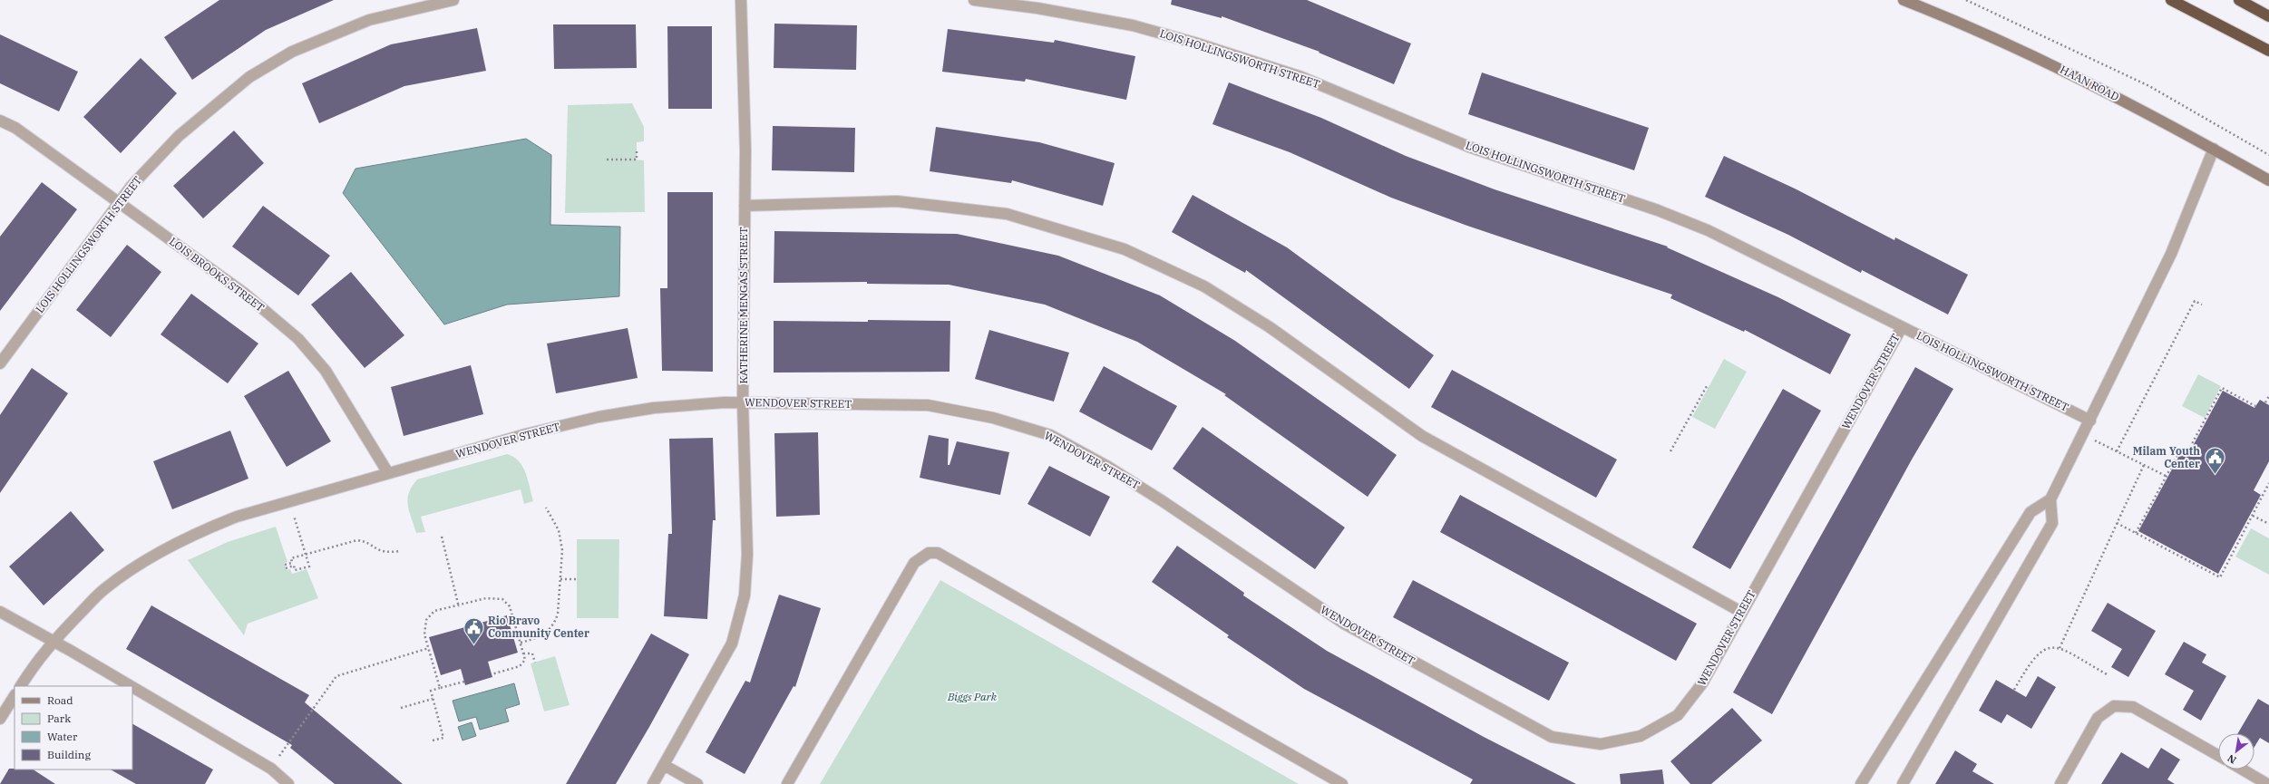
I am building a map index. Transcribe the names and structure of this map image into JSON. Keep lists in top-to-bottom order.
{
  "streets": {
    "street": [
      "LOIS HOLLINGSWORTH STREET",
      "HAAN ROAD",
      "LOIS BROOKS STREET",
      "KATHERINE MENGAS STREET",
      "WENDOVER STREET"
    ]
  },
  "crossings": [
    ["LOIS HOLLINGSWORTH STREET", "LOIS BROOKS STREET"],
    ["LOIS HOLLINGSWORTH STREET", "WENDOVER STREET"],
    ["LOIS BROOKS STREET", "WENDOVER STREET"],
    ["KATHERINE MENGAS STREET", "WENDOVER STREET"]
  ],
  "parks": ["Biggs Park"],
  "places": {
    "public building": ["Milam Youth Center", "Rio Bravo Community Center"]
  },
  "legend": [
    "Road",
    "Park",
    "Water",
    "Building"
  ],
  "north": "bottom left"
}
